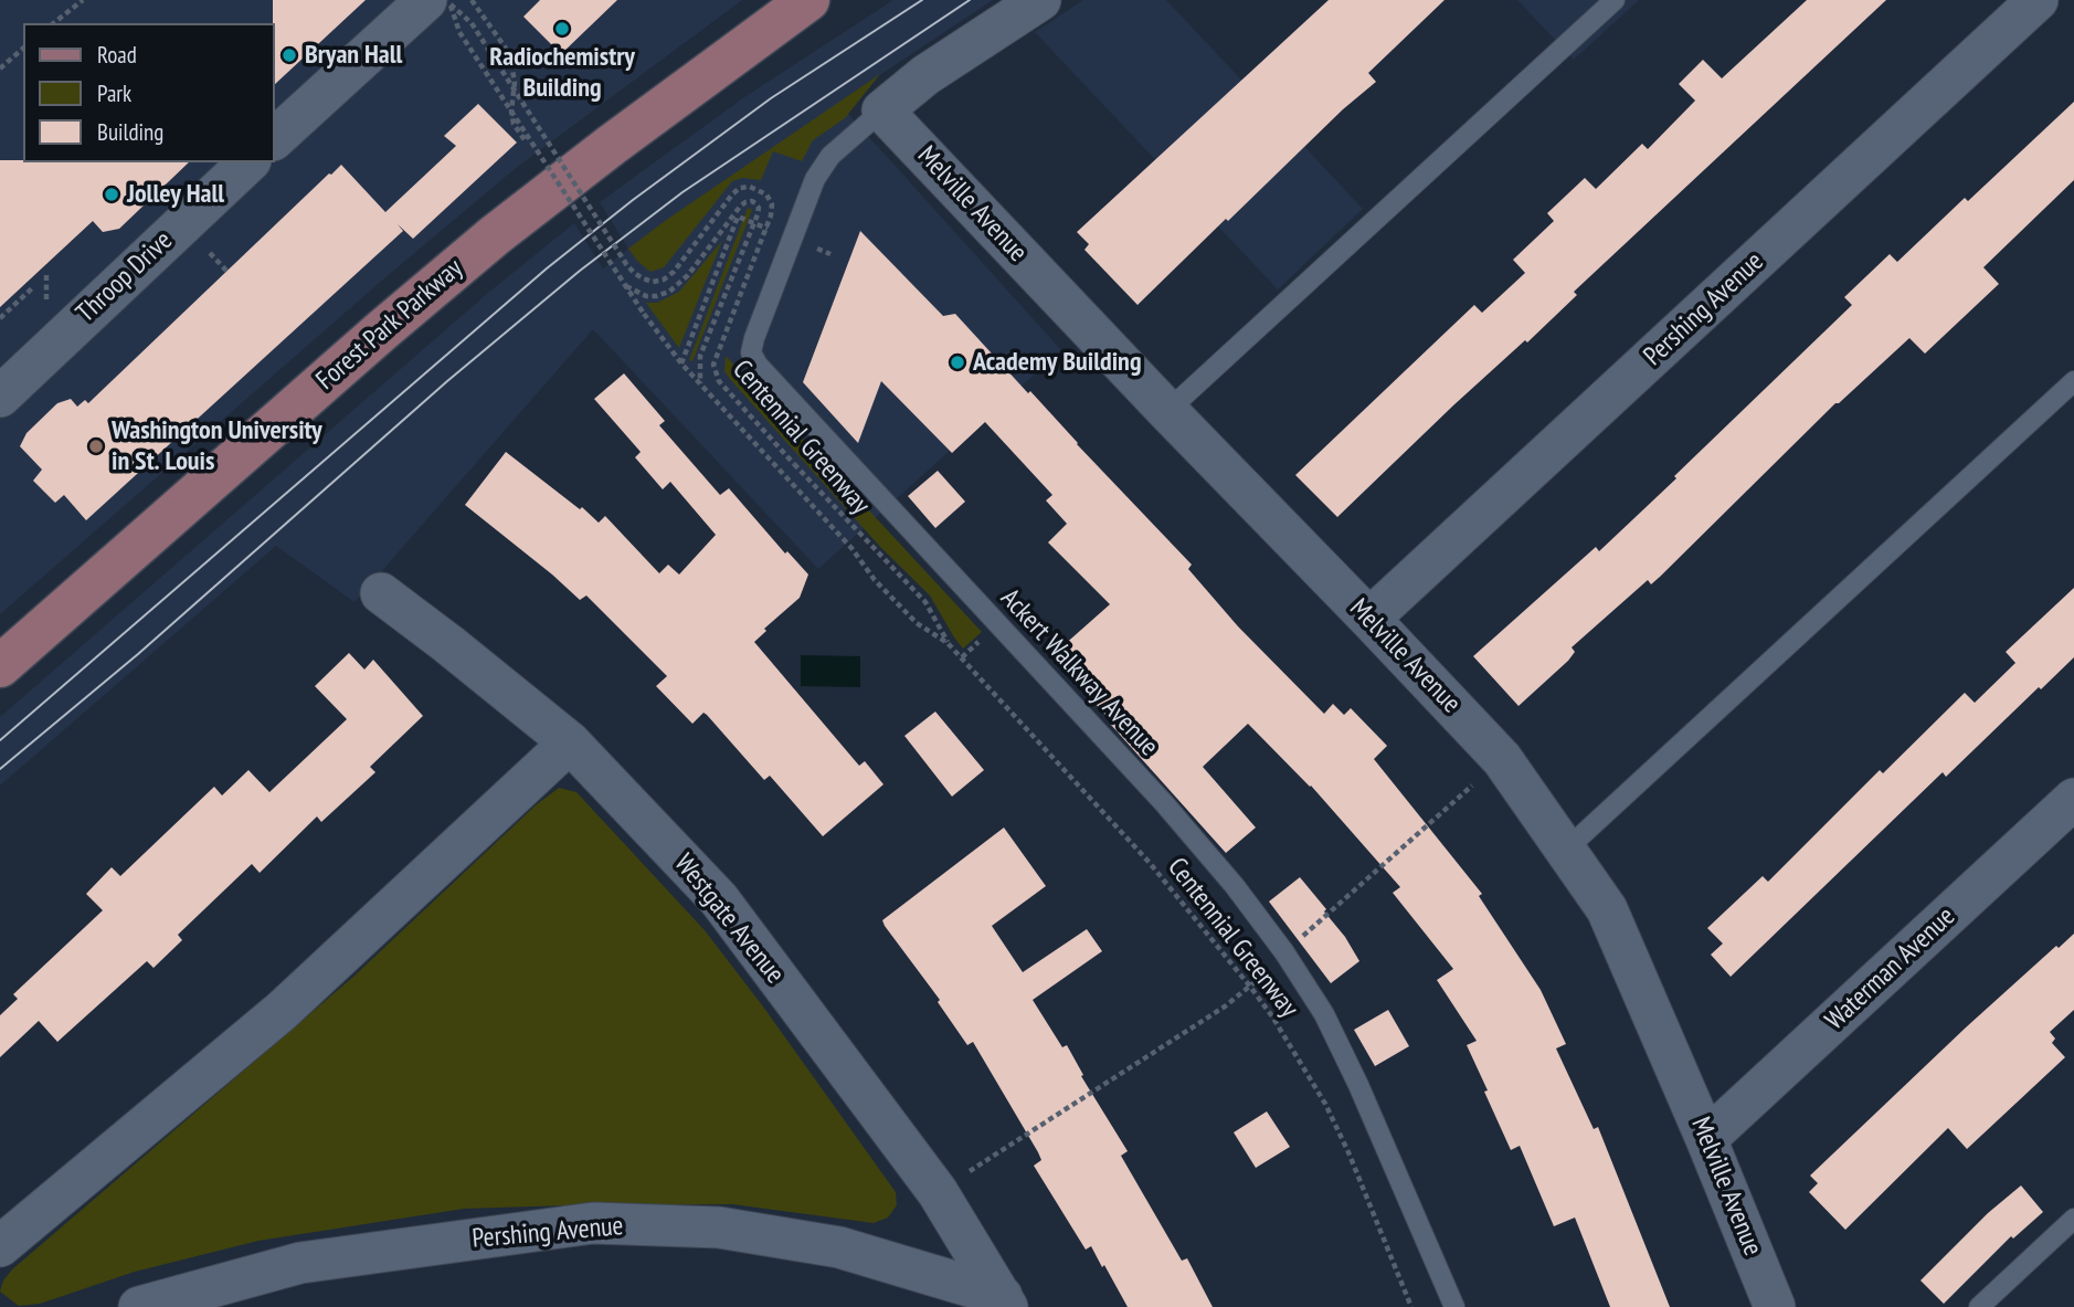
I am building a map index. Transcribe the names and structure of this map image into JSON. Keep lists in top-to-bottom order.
{
  "streets": {
    "main road": ["Forest Park Parkway"],
    "street": [
      "Melville Avenue",
      "Throop Drive",
      "Pershing Avenue",
      "Westgate Avenue",
      "Waterman Avenue"
    ],
    "lane": ["Ackert Walkway Avenue"],
    "path": ["Centennial Greenway"]
  },
  "crossings": [
    ["Melville Avenue", "Pershing Avenue"],
    ["Melville Avenue", "Ackert Walkway Avenue"],
    ["Melville Avenue", "Waterman Avenue"],
    ["Pershing Avenue", "Westgate Avenue"]
  ],
  "places": [
    "Radiochemistry Building",
    "Bryan Hall",
    "Jolley Hall",
    "Academy Building",
    "Washington University in St. Louis"
  ],
  "legend": ["Road", "Park", "Building"]
}
